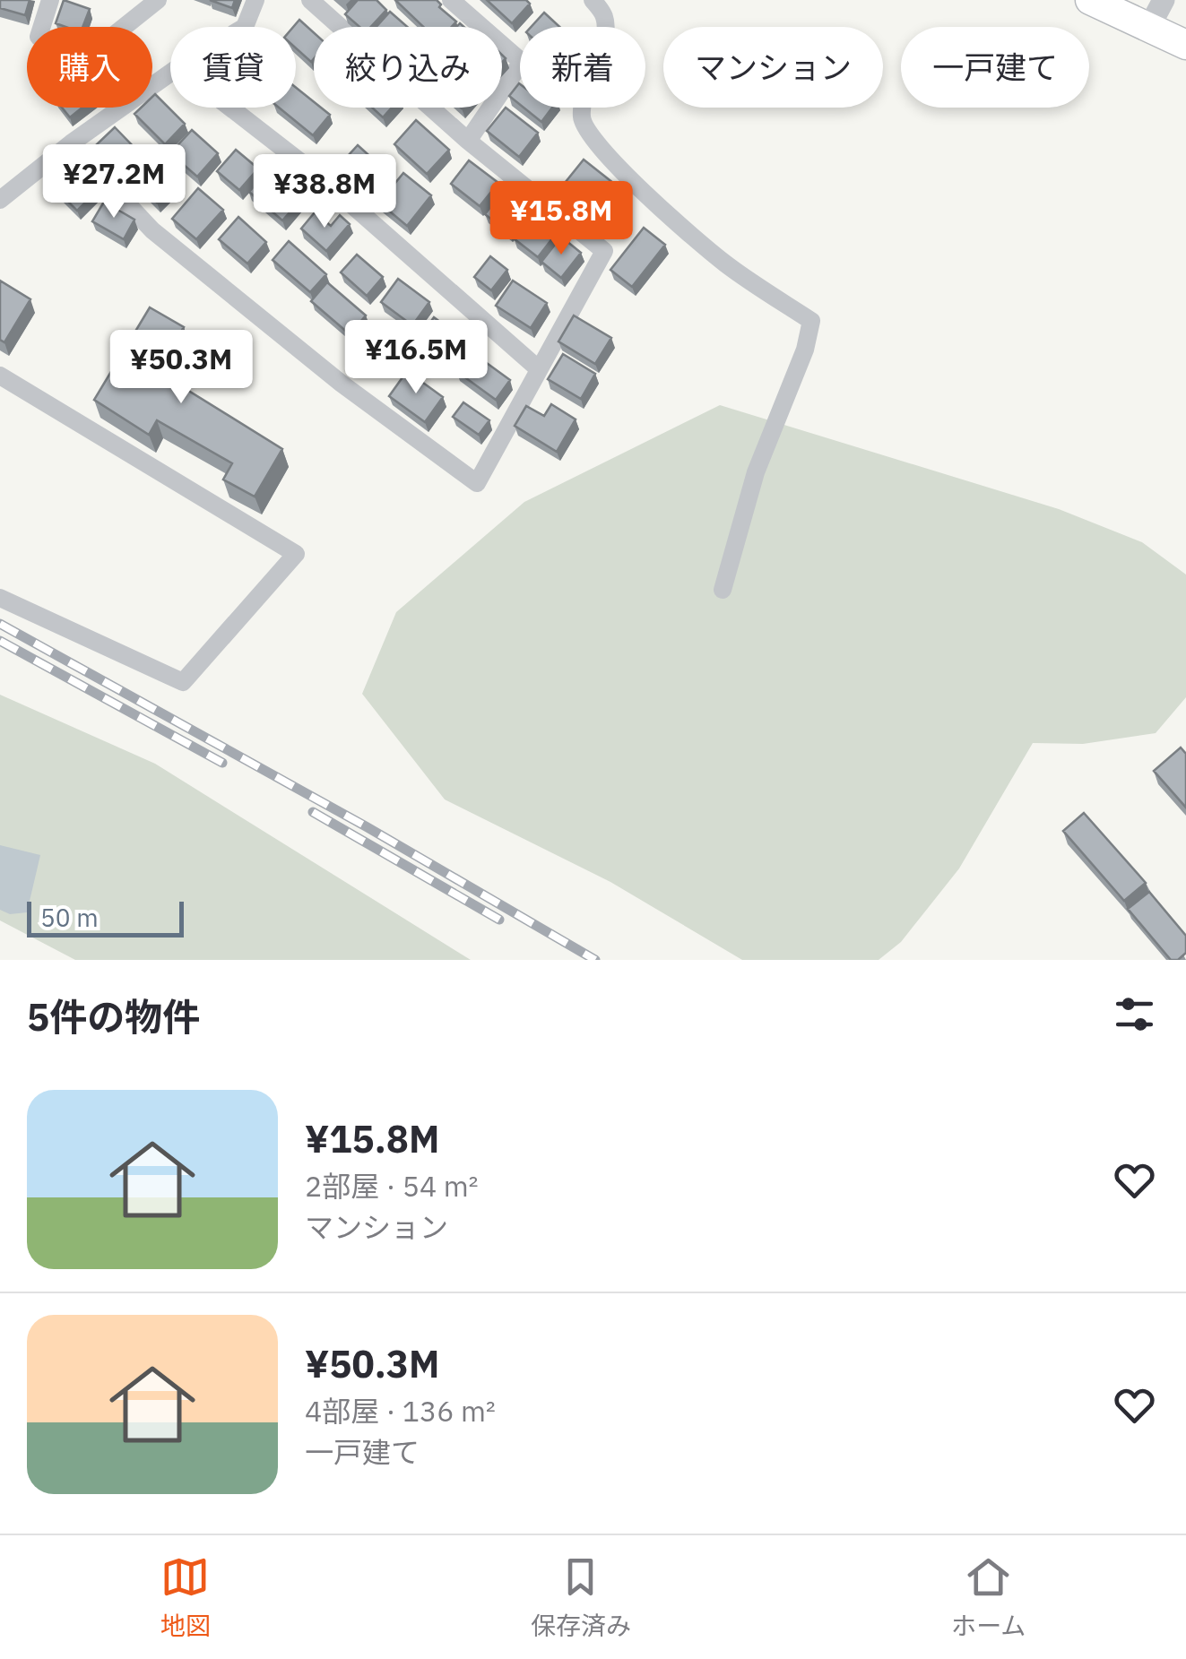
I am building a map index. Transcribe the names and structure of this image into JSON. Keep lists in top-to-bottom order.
{
  "scale_bar": "50 m",
  "page": {
    "chip": [
      "購入",
      "賃貸",
      "絞り込み",
      "新着",
      "マンション",
      "一戸建て"
    ],
    "price": [
      "¥27.2M",
      "¥38.8M",
      "¥15.8M",
      "¥16.5M",
      "¥50.3M"
    ],
    "scale": "50 m",
    "heading": "5件の物件",
    "list": [
      {
        "name": "¥15.8M",
        "note": "2部屋 · 54 m² · マンション"
      },
      {
        "name": "¥50.3M",
        "note": "4部屋 · 136 m² · 一戸建て"
      }
    ],
    "tabs": ["地図", "保存済み", "ホーム"]
  }
}
